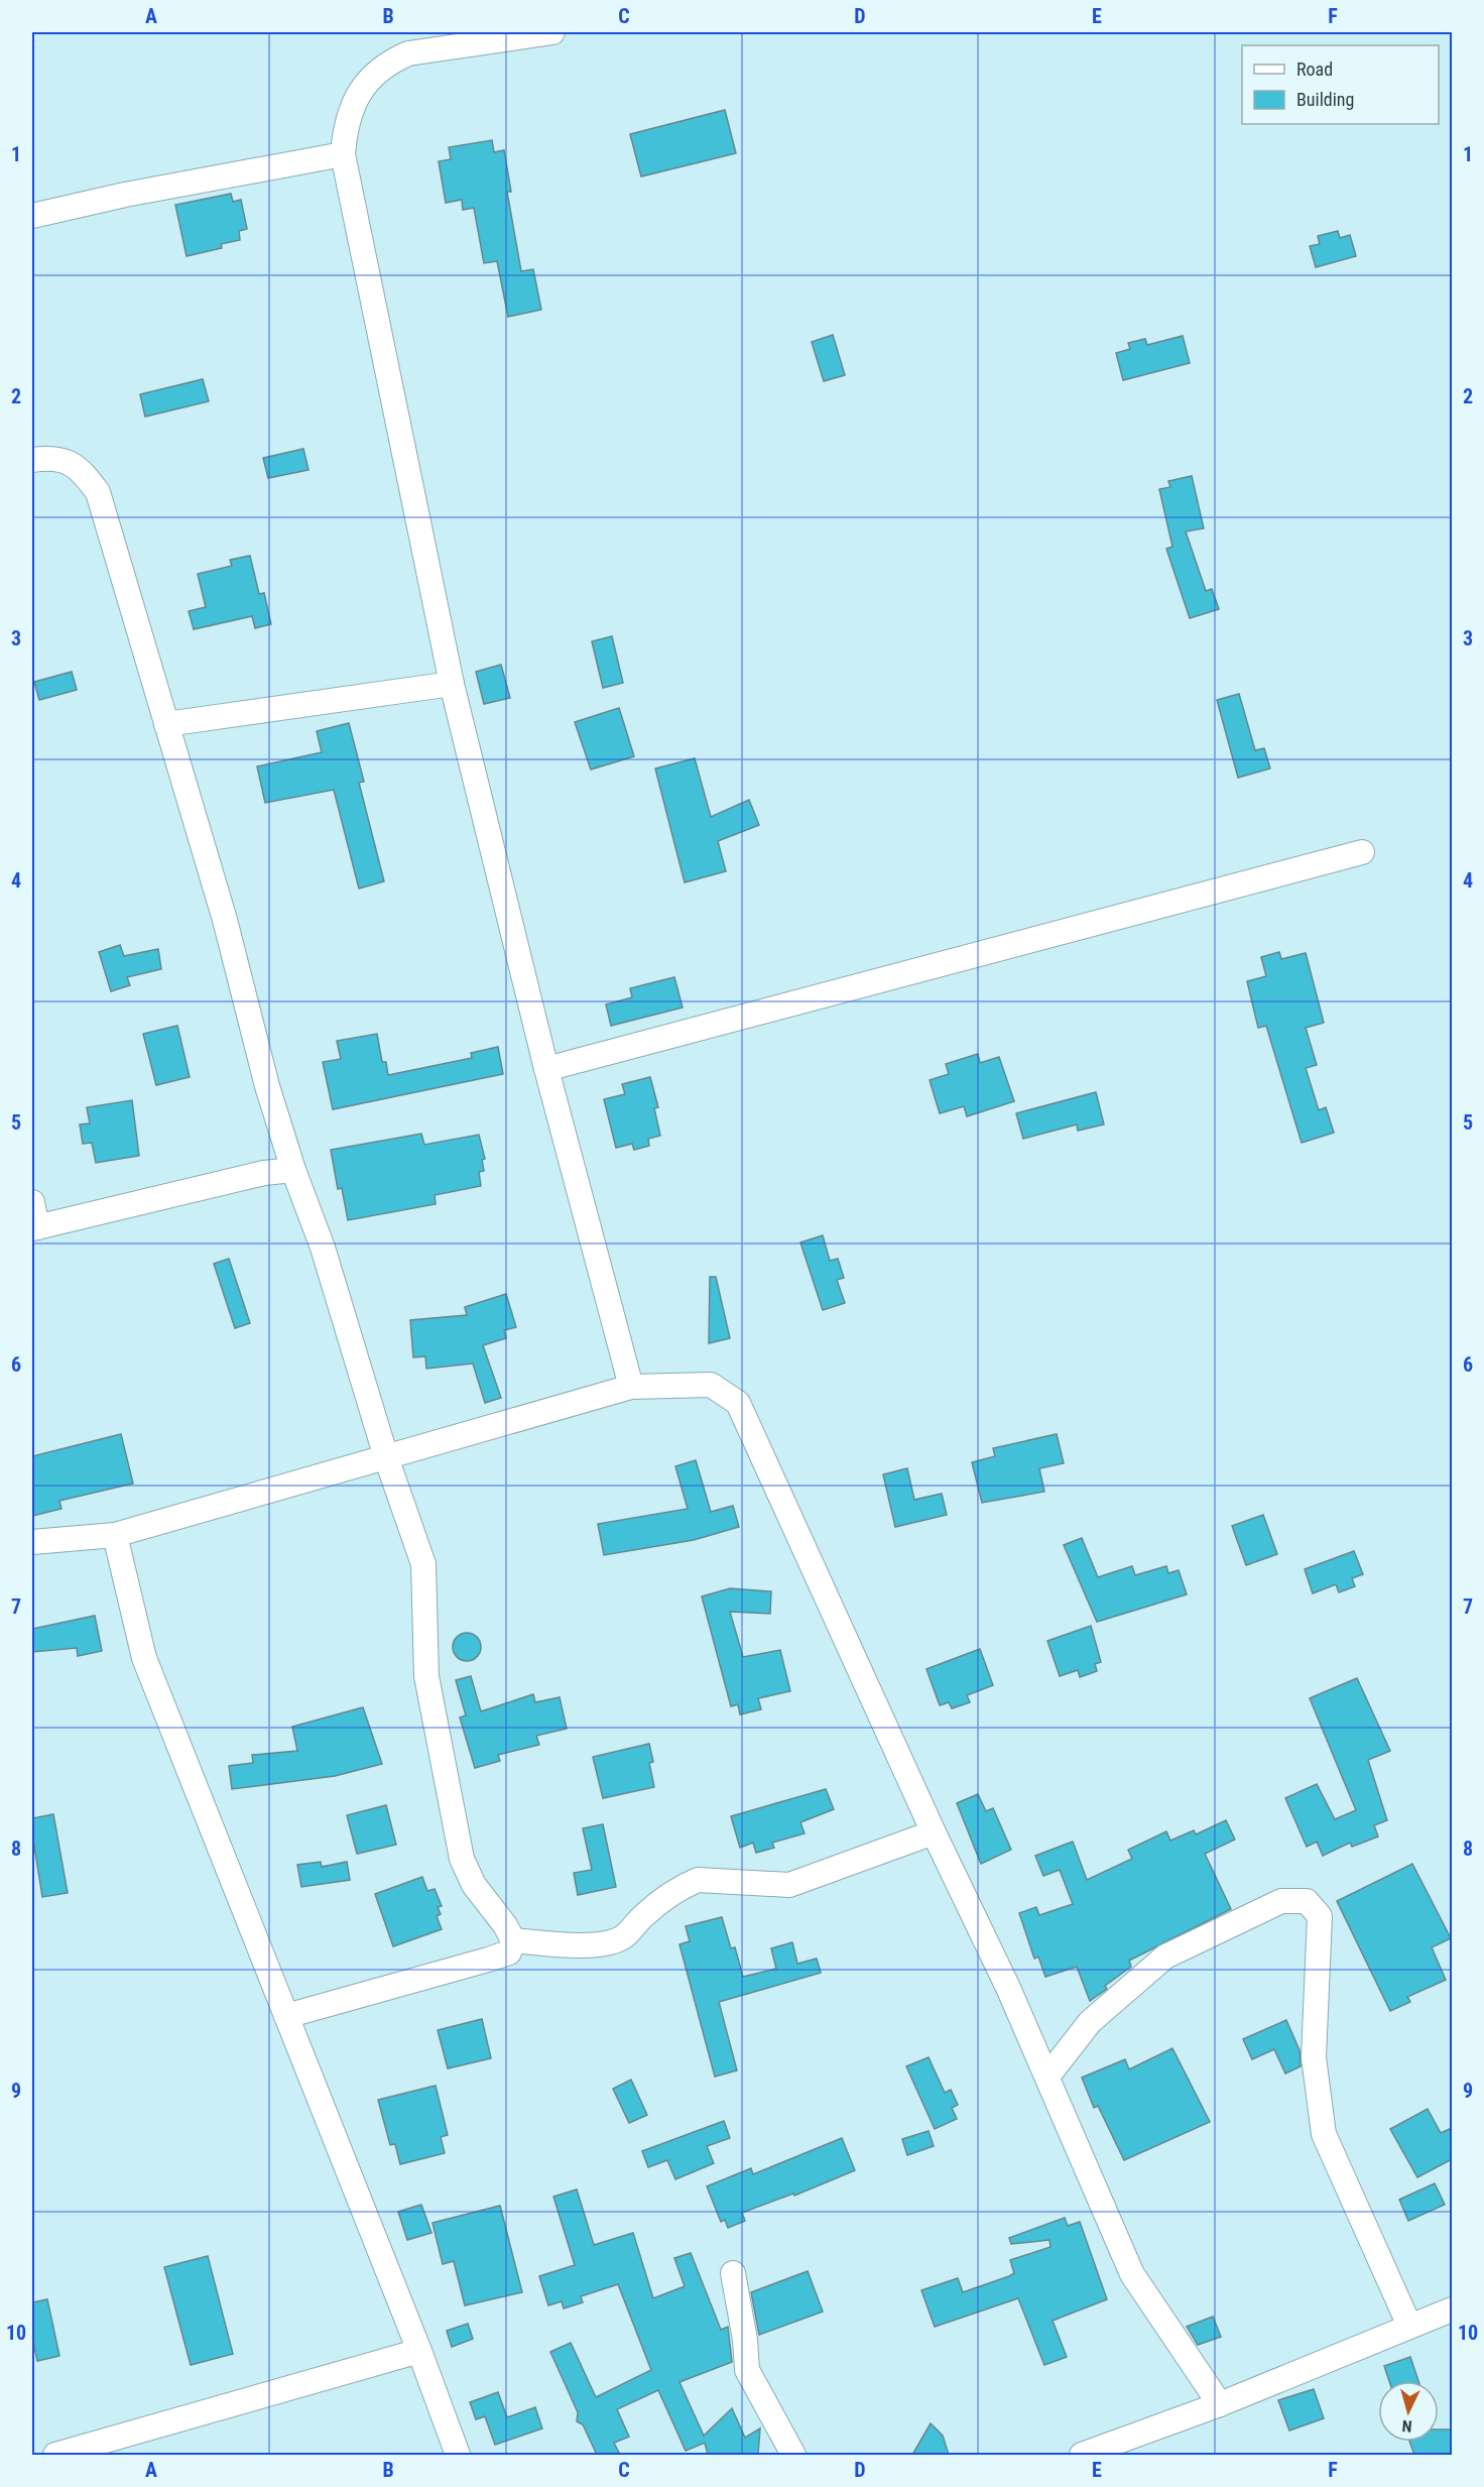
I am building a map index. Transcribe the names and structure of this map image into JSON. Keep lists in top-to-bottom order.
{
  "legend": ["Road", "Building"],
  "north": "bottom",
  "grid": {
    "columns": [
      "A",
      "B",
      "C",
      "D",
      "E",
      "F"
    ],
    "rows": [
      "1",
      "2",
      "3",
      "4",
      "5",
      "6",
      "7",
      "8",
      "9",
      "10"
    ]
  }
}
